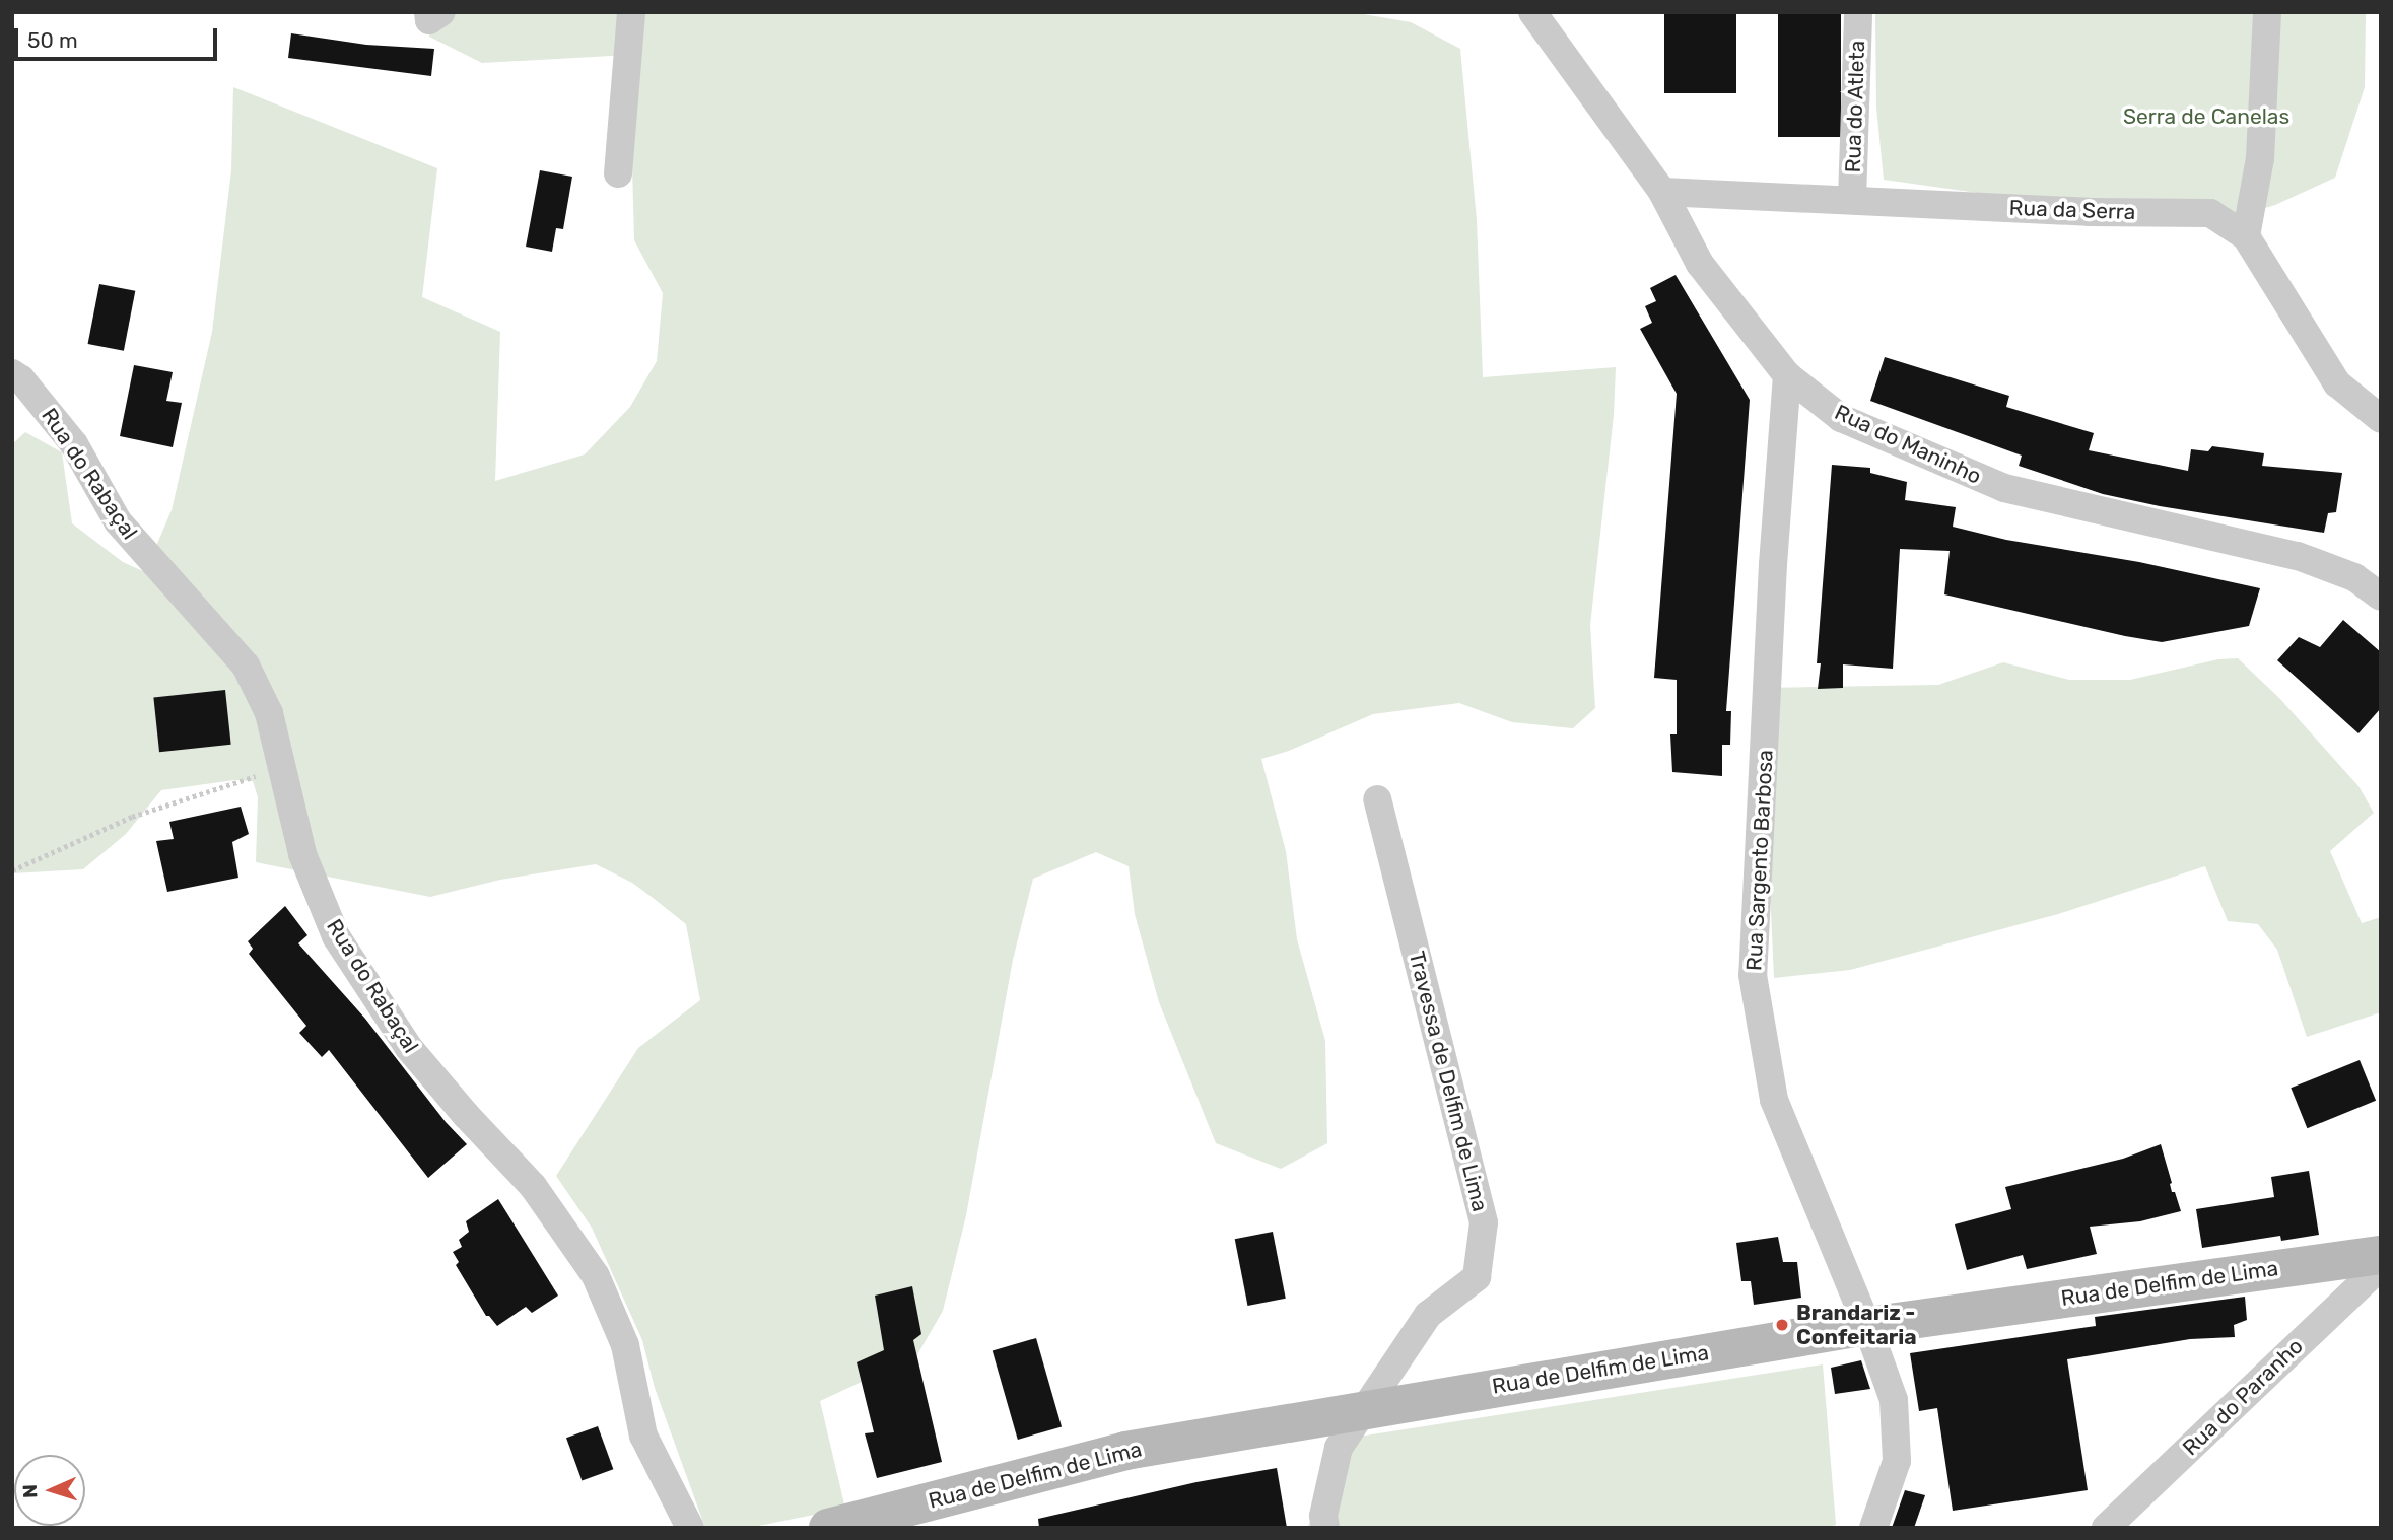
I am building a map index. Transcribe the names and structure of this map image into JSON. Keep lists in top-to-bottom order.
{
  "streets": {
    "main road": ["Rua de Delfim de Lima"],
    "street": [
      "Rua do Atleta",
      "Rua da Serra",
      "Rua do Maninho",
      "Rua do Rabaçal",
      "Rua Sargento Barbosa",
      "Travessa de Delfim de Lima",
      "Rua do Paranho"
    ]
  },
  "crossings": [
    ["Rua do Atleta", "Rua da Serra"],
    ["Rua da Serra", "Rua do Maninho"],
    ["Rua do Maninho", "Rua Sargento Barbosa"],
    ["Rua Sargento Barbosa", "Rua de Delfim de Lima"],
    ["Travessa de Delfim de Lima", "Rua de Delfim de Lima"]
  ],
  "parks": ["Serra de Canelas"],
  "places": ["Brandariz - Confeitaria"],
  "scale_bar": "50 m",
  "north": "left"
}
